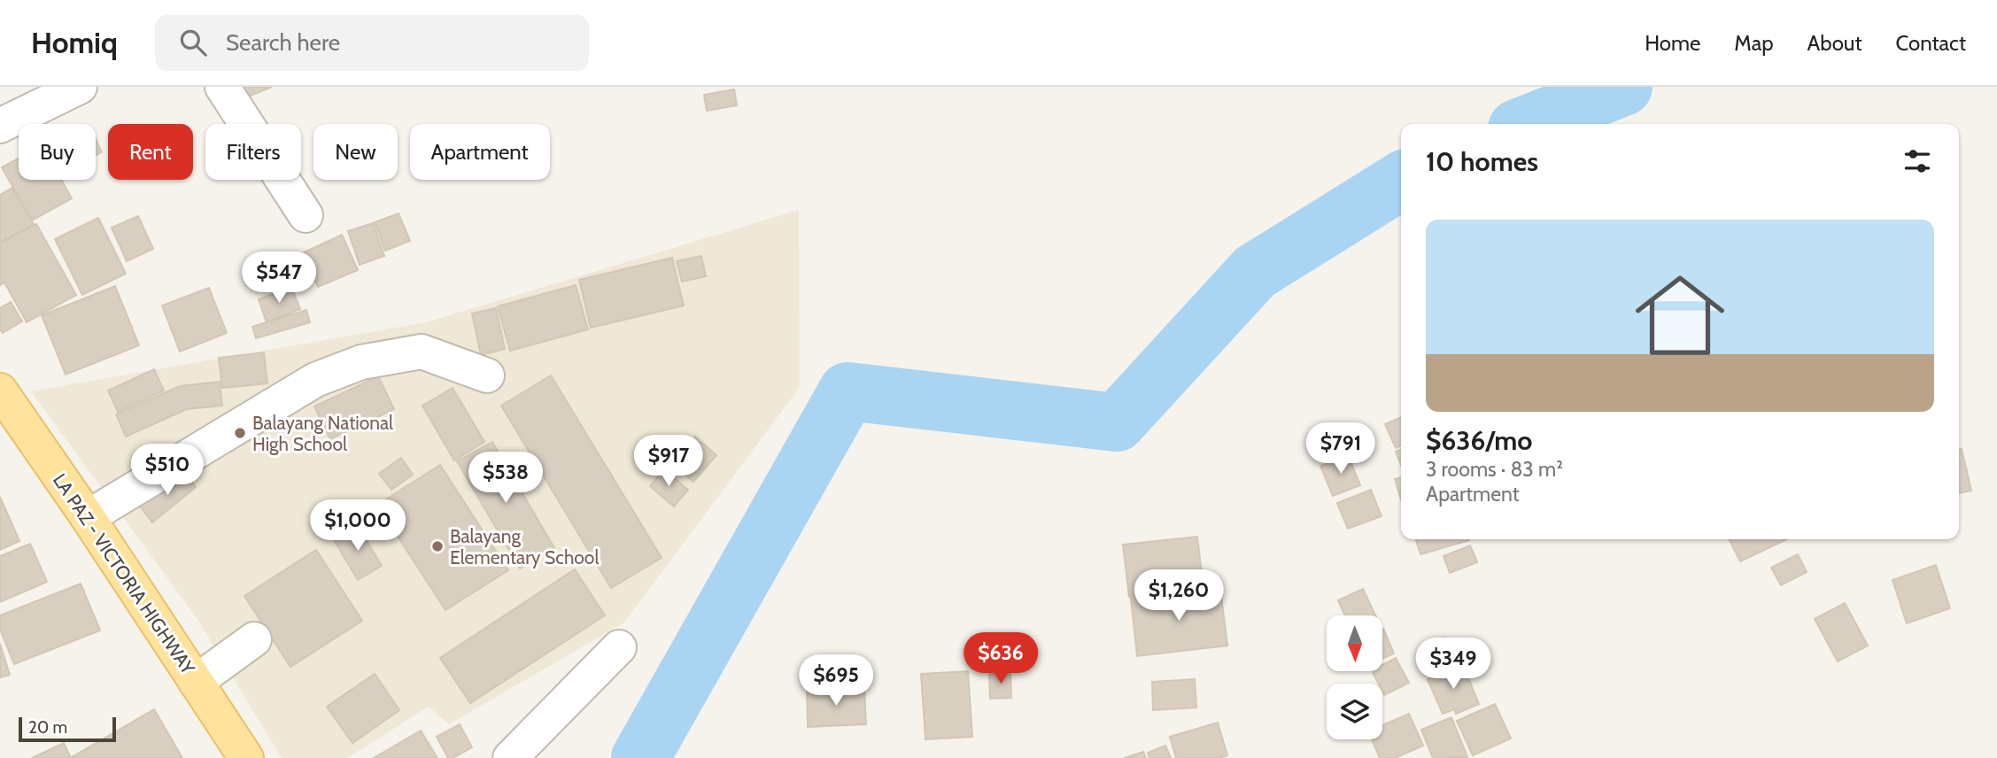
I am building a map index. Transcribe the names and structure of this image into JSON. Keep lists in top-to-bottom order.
{
  "streets": {
    "main road": ["LA PAZ - VICTORIA HIGHWAY"]
  },
  "places": ["Balayang National High School", "Balayang Elementary School"],
  "scale_bar": "20 m",
  "north": "bottom",
  "page": {
    "header": "Homiq",
    "search": "Search here",
    "nav": [
      "Home",
      "Map",
      "About",
      "Contact"
    ],
    "chip": [
      "Buy",
      "Rent",
      "Filters",
      "New",
      "Apartment"
    ],
    "heading": "10 homes",
    "list": [
      {
        "name": "$636/mo",
        "note": "3 rooms · 83 m² · Apartment"
      }
    ],
    "price": [
      "$547",
      "$791",
      "$917",
      "$510",
      "$538",
      "$1,000",
      "$1,260",
      "$636",
      "$349",
      "$695"
    ],
    "scale": "20 m"
  }
}
